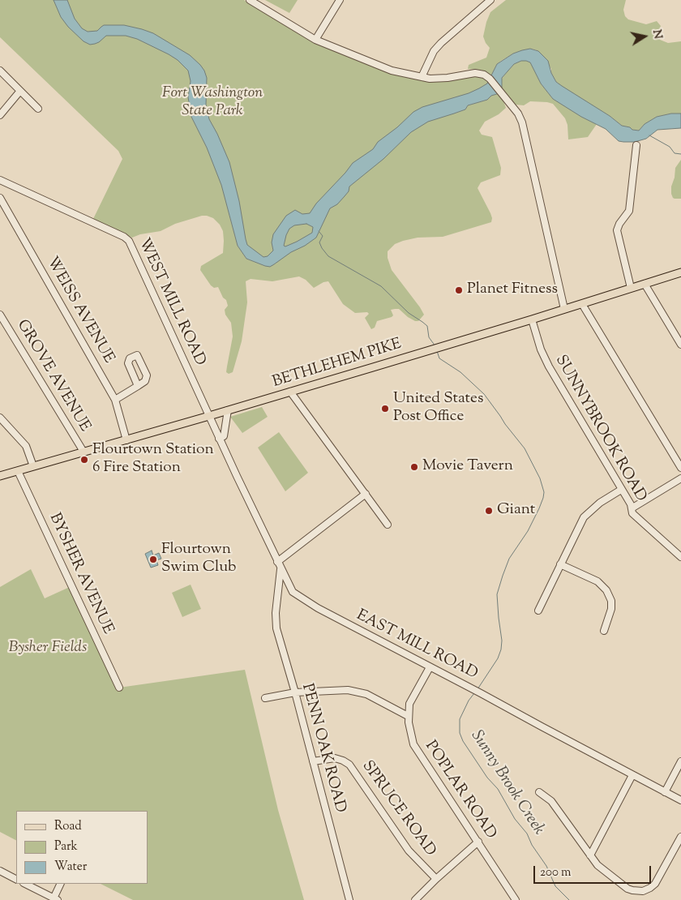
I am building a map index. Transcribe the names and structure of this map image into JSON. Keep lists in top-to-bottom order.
{
  "streets": {
    "main road": ["BETHLEHEM PIKE"],
    "street": [
      "WEST MILL ROAD",
      "WEISS AVENUE",
      "GROVE AVENUE",
      "SUNNYBROOK ROAD",
      "BYSHER AVENUE",
      "EAST MILL ROAD",
      "PENN OAK ROAD",
      "POPLAR ROAD",
      "SPRUCE ROAD"
    ]
  },
  "crossings": [
    ["WEST MILL ROAD", "BETHLEHEM PIKE"],
    ["WEST MILL ROAD", "EAST MILL ROAD"],
    ["WEISS AVENUE", "BETHLEHEM PIKE"],
    ["BETHLEHEM PIKE", "GROVE AVENUE"],
    ["BETHLEHEM PIKE", "SUNNYBROOK ROAD"],
    ["BETHLEHEM PIKE", "BYSHER AVENUE"],
    ["EAST MILL ROAD", "PENN OAK ROAD"],
    ["EAST MILL ROAD", "POPLAR ROAD"],
    ["PENN OAK ROAD", "SPRUCE ROAD"]
  ],
  "water": ["Sunny Brook Creek"],
  "parks": ["Fort Washington State Park", "Bysher Fields"],
  "places": [
    "Planet Fitness",
    "United States Post Office",
    "Flourtown Station 6 Fire Station",
    "Movie Tavern",
    "Giant",
    "Flourtown Swim Club"
  ],
  "legend": ["Road", "Park", "Water"],
  "scale_bar": "200 m",
  "north": "right"
}
